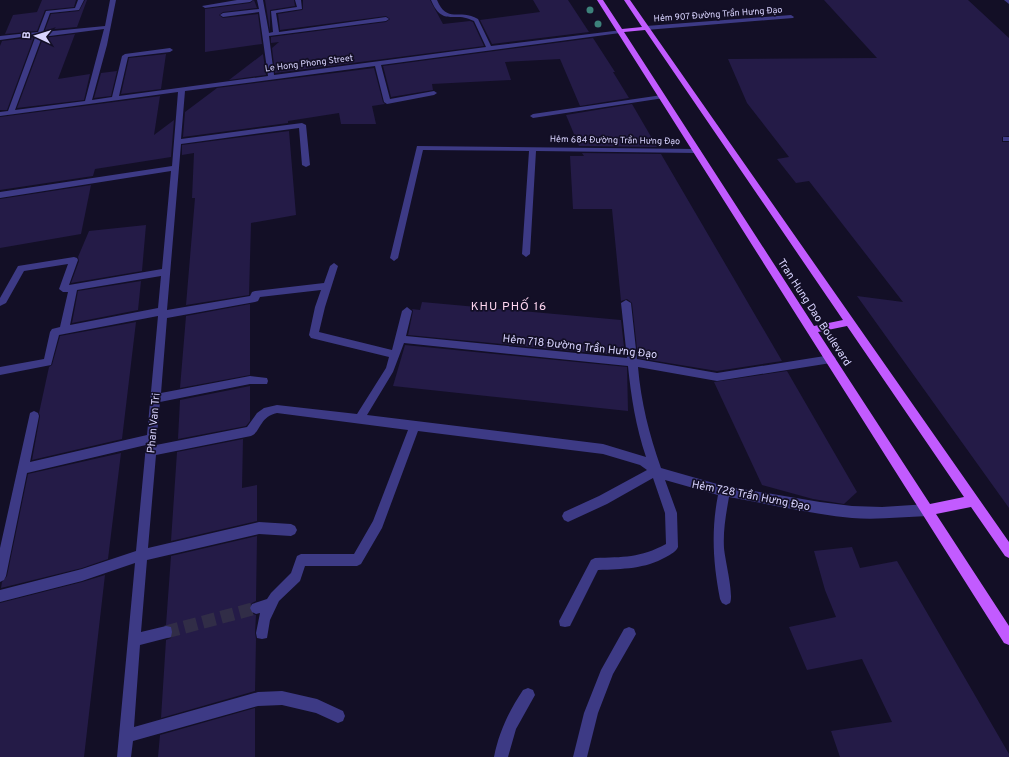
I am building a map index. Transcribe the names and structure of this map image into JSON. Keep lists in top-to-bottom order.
{
  "streets": {
    "main road": ["Tran Hung Dao Boulevard"],
    "street": [
      "Hẻm 907 Đường Trần Hưng Đạo",
      "Le Hong Phong Street",
      "Hẻm 684 Đường Trần Hưng Đạo",
      "Hẻm 718 Đường Trần Hưng Đạo",
      "Phan Van Tri",
      "Hẻm 728 Trần Hưng Đạo"
    ]
  },
  "crossings": [
    ["Hẻm 907 Đường Trần Hưng Đạo", "Tran Hung Dao Boulevard"],
    ["Le Hong Phong Street", "Tran Hung Dao Boulevard"],
    ["Le Hong Phong Street", "Phan Van Tri"],
    ["Hẻm 684 Đường Trần Hưng Đạo", "Tran Hung Dao Boulevard"],
    ["Tran Hung Dao Boulevard", "Hẻm 718 Đường Trần Hưng Đạo"],
    ["Tran Hung Dao Boulevard", "Hẻm 728 Trần Hưng Đạo"],
    ["Phan Van Tri", "Hẻm 728 Trần Hưng Đạo"]
  ],
  "districts": ["KHU PHỐ 16"],
  "north": "left"
}
